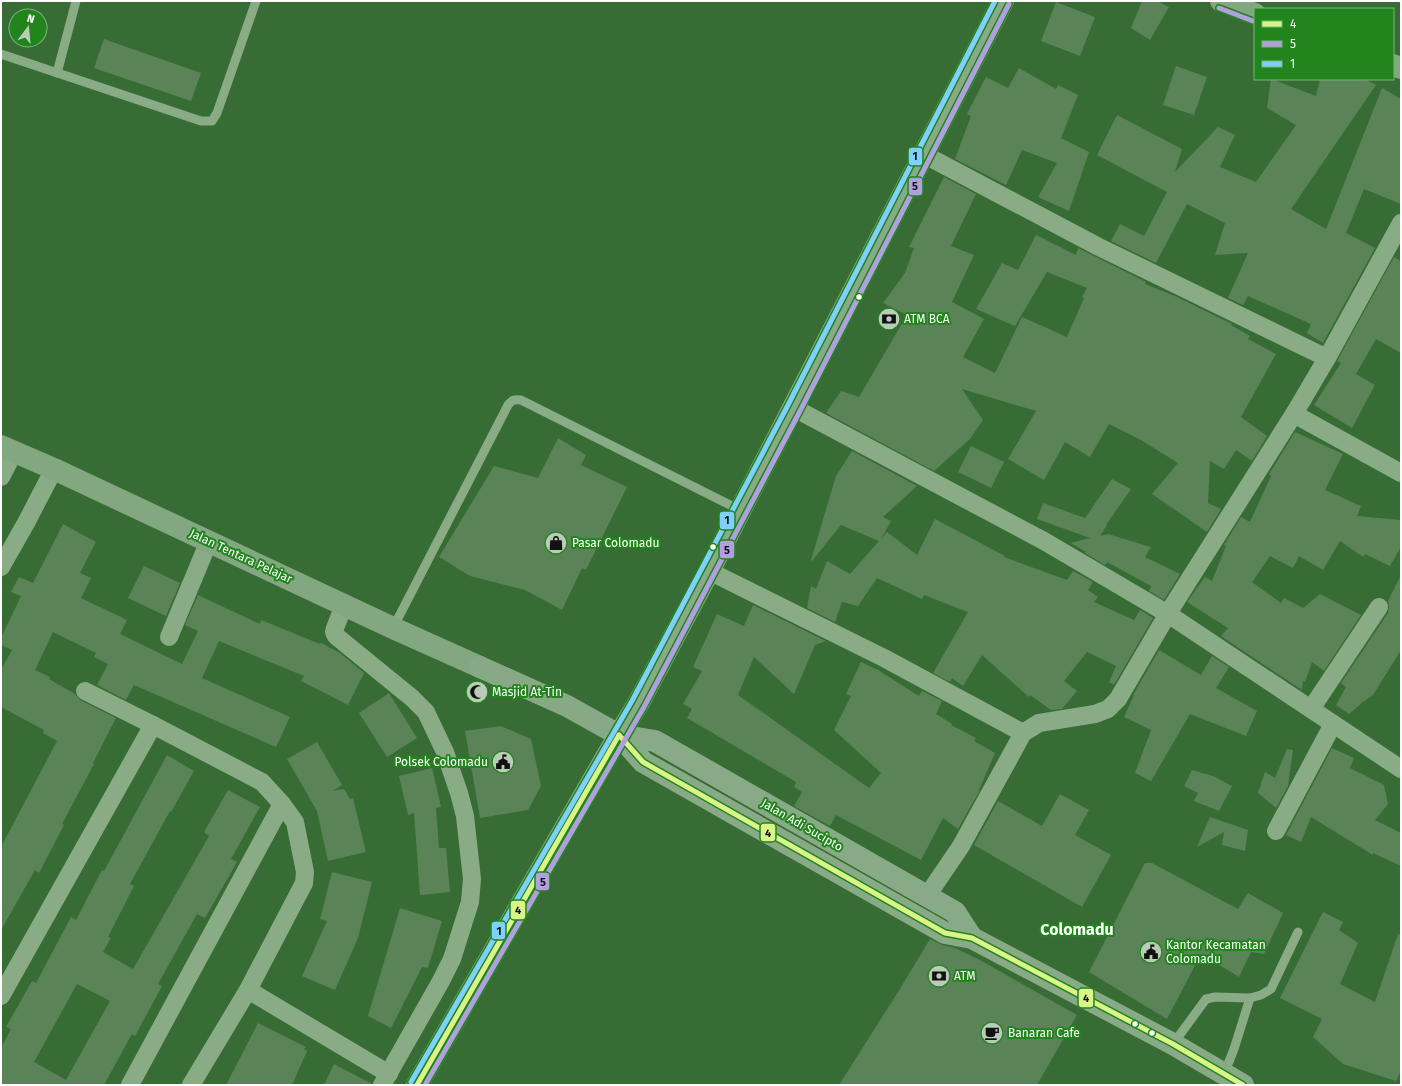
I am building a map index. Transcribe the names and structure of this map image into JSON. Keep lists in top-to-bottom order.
{
  "streets": {
    "highway": ["Jalan Adi Sucipto"],
    "main road": ["Jalan Tentara Pelajar"]
  },
  "crossings": [
    ["Jalan Tentara Pelajar", "Jalan Adi Sucipto"]
  ],
  "districts": ["Colomadu"],
  "places": {
    "bank": ["ATM BCA", "ATM"],
    "shop": ["Pasar Colomadu"],
    "mosque": ["Masjid At-Tin"],
    "public building": ["Polsek Colomadu", "Kantor Kecamatan Colomadu"],
    "cafe": ["Banaran Cafe"]
  },
  "lines": ["transit line 1", "transit line 5", "transit line 4"],
  "legend": ["4", "5", "1"],
  "north": "top"
}
